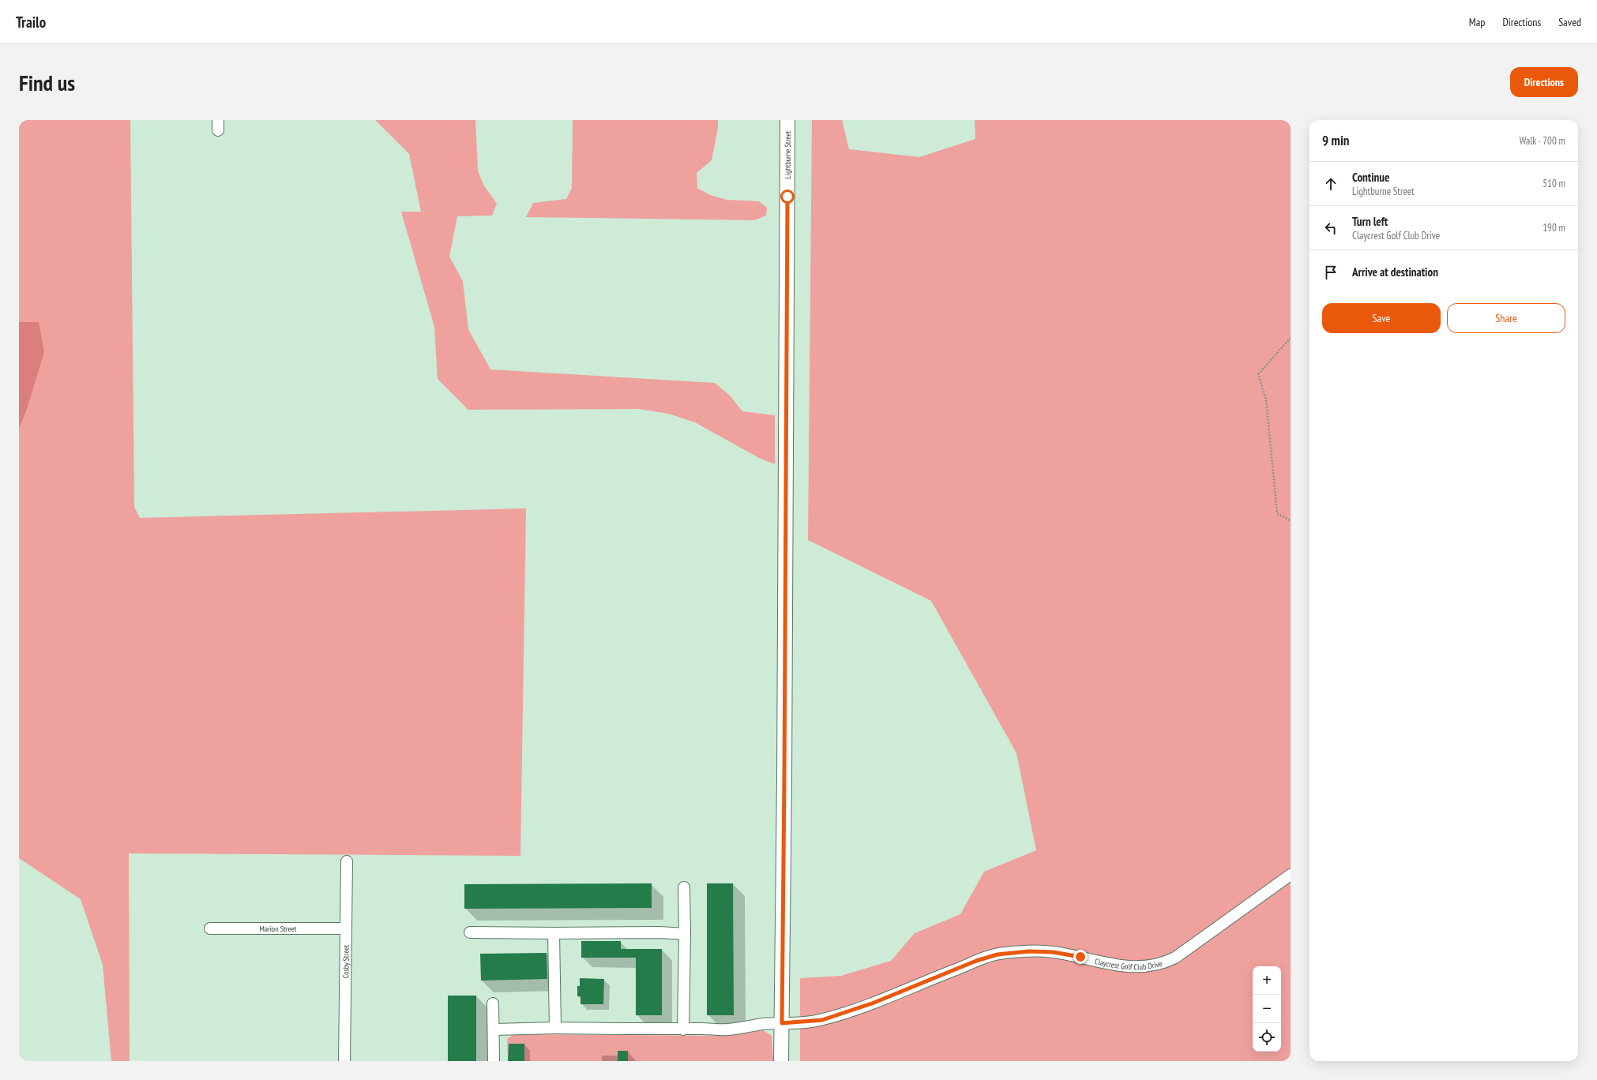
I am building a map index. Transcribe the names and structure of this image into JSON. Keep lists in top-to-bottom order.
{
  "streets": {
    "main road": ["Lightburne Street"],
    "street": ["Marion Street", "Claycrest Golf Club Drive", "Cosby Street"]
  },
  "crossings": [
    ["Lightburne Street", "Claycrest Golf Club Drive"],
    ["Marion Street", "Cosby Street"]
  ],
  "page": {
    "header": "Trailo",
    "nav": ["Map", "Directions", "Saved"],
    "buttons": [
      "Directions",
      ["Save", "Share"]
    ],
    "title": "Find us",
    "heading": ["9 min", "Walk · 700 m"],
    "list": [
      ["Continue", "Lightburne Street", "510 m"],
      ["Turn left", "Claycrest Golf Club Drive", "190 m"],
      "Arrive at destination"
    ],
    "map_buttons": ["+", "−"]
  }
}
